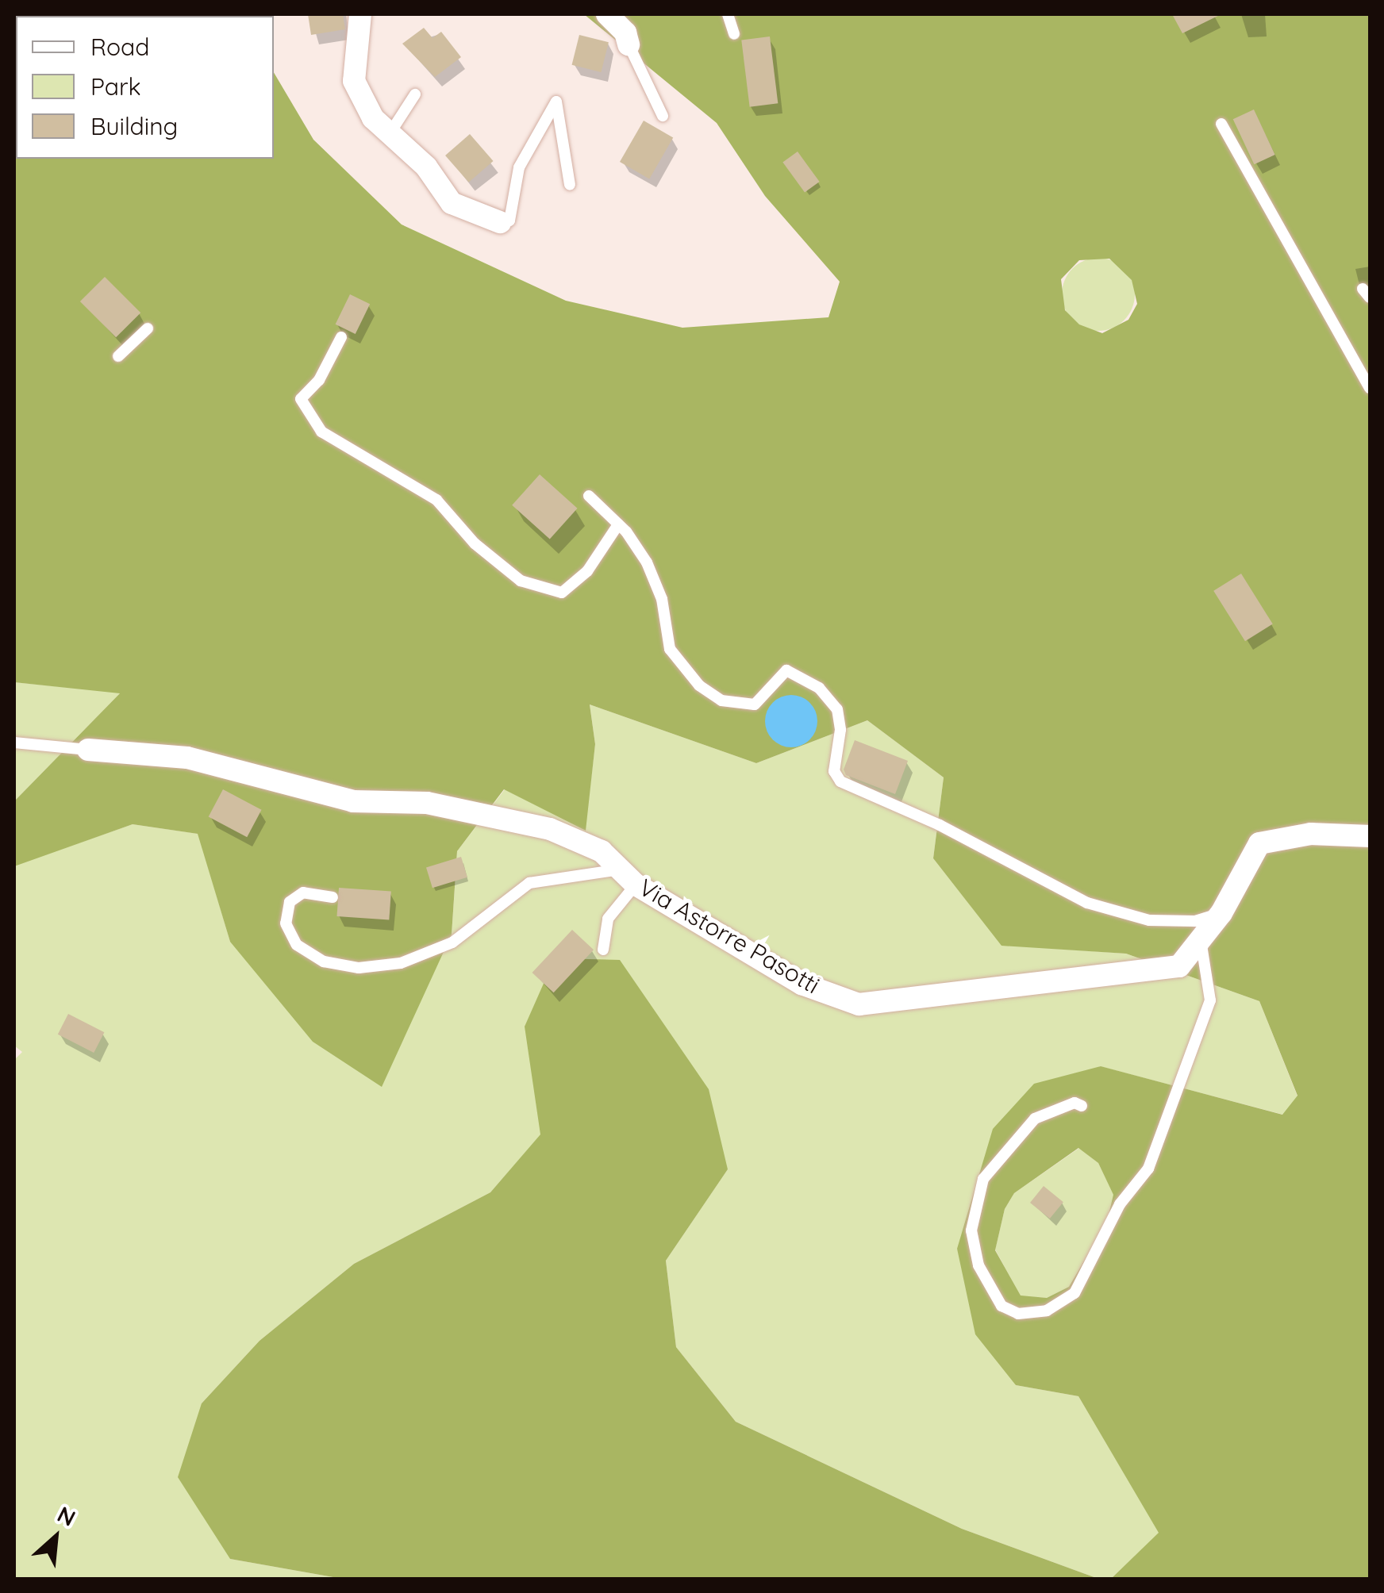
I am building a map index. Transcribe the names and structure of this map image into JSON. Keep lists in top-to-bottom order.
{
  "streets": {
    "street": ["Via Astorre Pasotti"]
  },
  "legend": ["Road", "Park", "Building"],
  "north": "top right"
}
